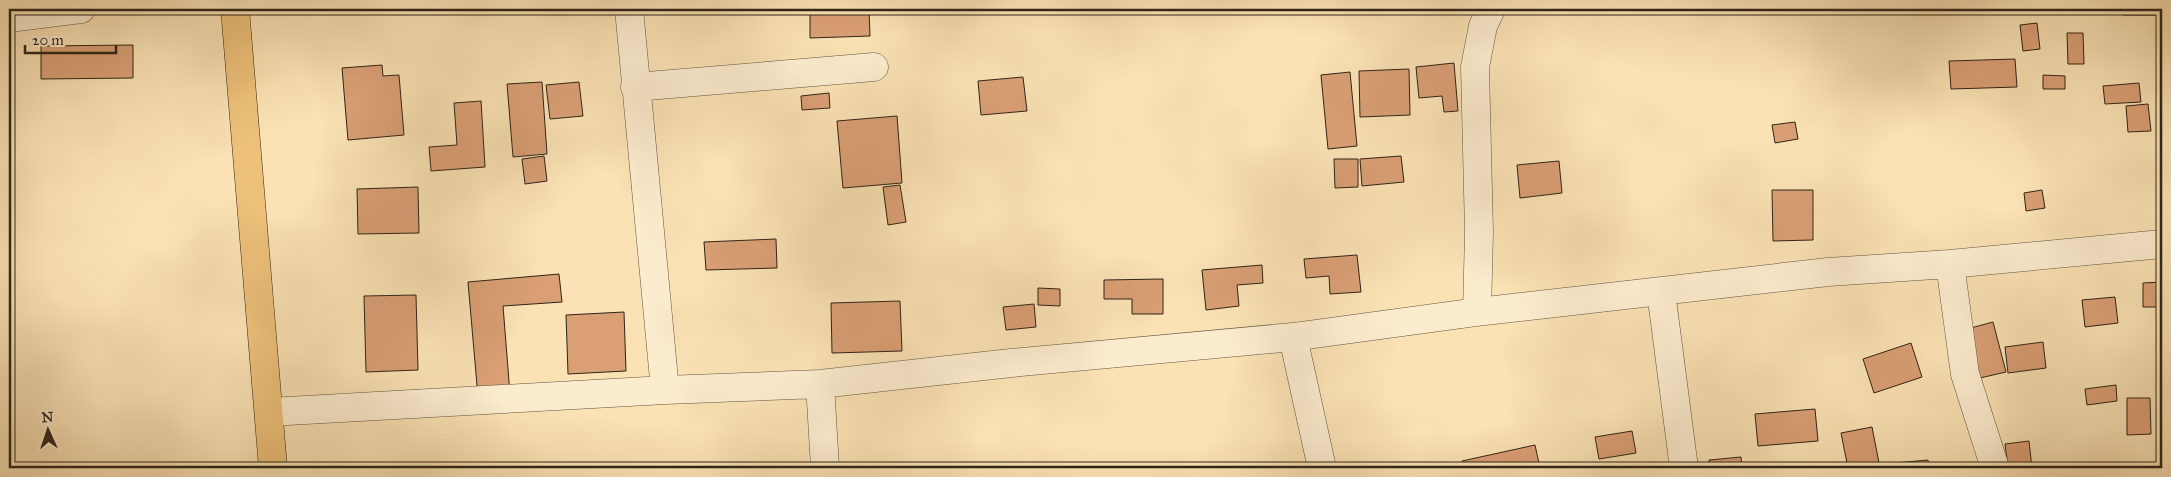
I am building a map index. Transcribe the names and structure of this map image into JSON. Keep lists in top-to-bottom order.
{
  "scale_bar": "20 m",
  "north": "top"
}
